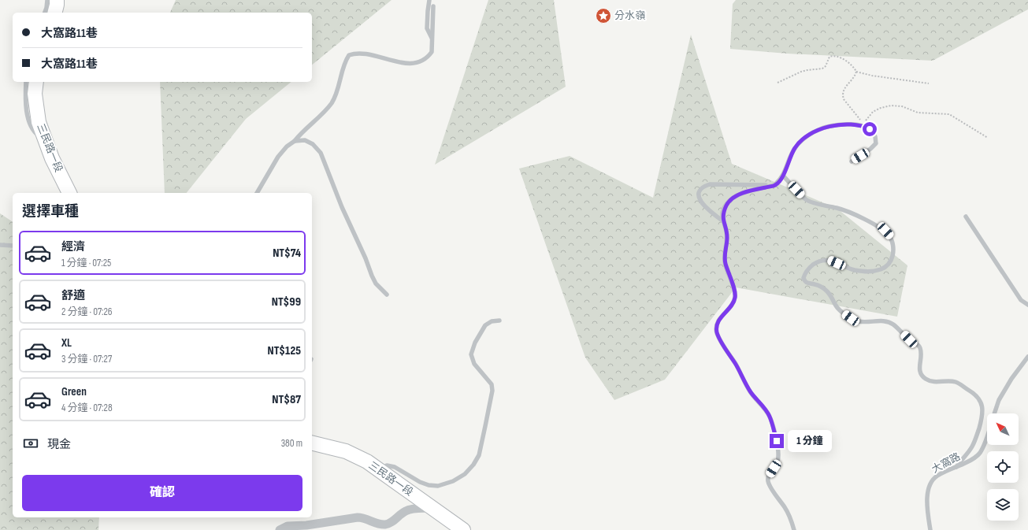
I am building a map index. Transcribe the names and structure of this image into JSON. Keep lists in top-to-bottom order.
{
  "streets": {
    "main road": ["三民路一段"],
    "lane": ["大窩路"]
  },
  "places": {
    "place": ["分水嶺"]
  },
  "north": "top left",
  "page": {
    "banner": ["大窩路11巷", "大窩路11巷"],
    "heading": "選擇車種",
    "list": [
      {
        "name": "經濟",
        "note": "1 分鐘 · 07:25",
        "value": "NT$74"
      },
      {
        "name": "舒適",
        "note": "2 分鐘 · 07:26",
        "value": "NT$99"
      },
      {
        "name": "XL",
        "note": "3 分鐘 · 07:27",
        "value": "NT$125"
      },
      {
        "name": "Green",
        "note": "4 分鐘 · 07:28",
        "value": "NT$87"
      }
    ],
    "pay": ["現金", "380 m"],
    "bubble": "1 分鐘",
    "buttons": "確認"
  }
}
